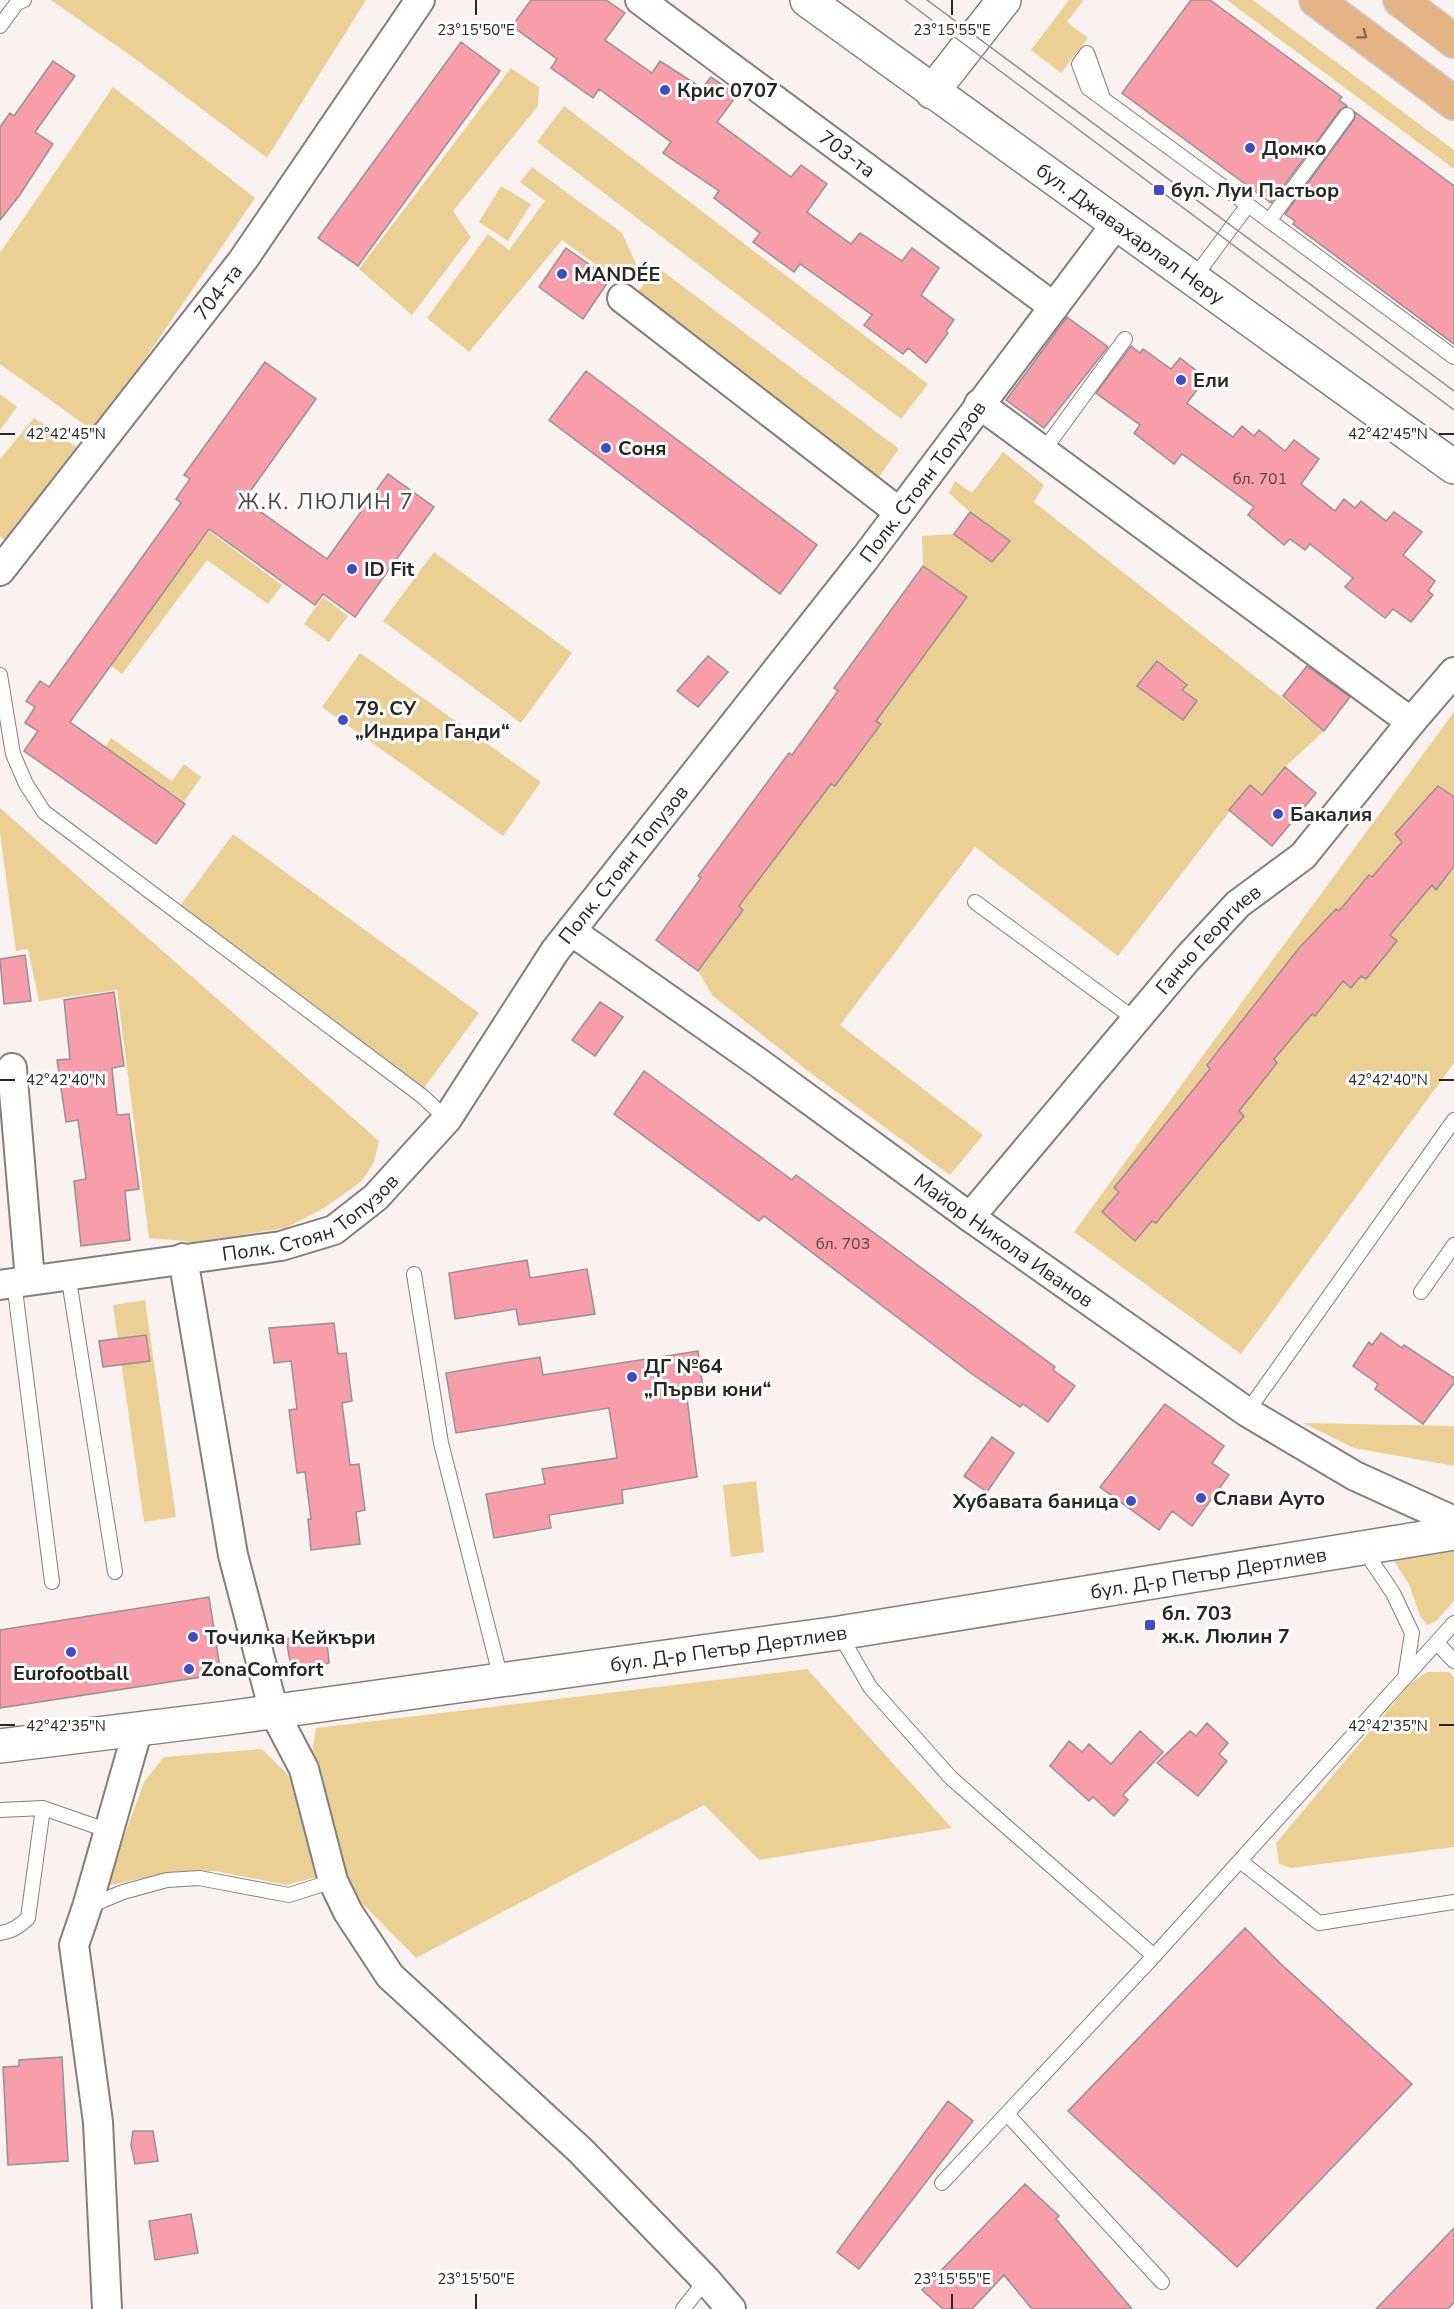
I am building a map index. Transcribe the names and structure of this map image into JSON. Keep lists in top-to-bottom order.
{
  "streets": {
    "main road": ["бул. Джавахарлал Неру", "бул. Д-р Петър Дертлиев"],
    "street": [
      "703-та",
      "704-та",
      "Полк. Стоян Топузов",
      "Ганчо Георгиев",
      "Майор Никола Иванов"
    ]
  },
  "crossings": [
    ["703-та", "Полк. Стоян Топузов"],
    ["бул. Джавахарлал Неру", "Полк. Стоян Топузов"],
    ["Полк. Стоян Топузов", "Майор Никола Иванов"],
    ["Ганчо Георгиев", "Майор Никола Иванов"]
  ],
  "districts": ["Ж.К. ЛЮЛИН 7"],
  "places": {
    "other": [
      "Крис 0707",
      "Домко",
      "MANDÉE",
      "Ели",
      "Соня",
      "ID Fit",
      "79. СУ „Индира Ганди“",
      "Бакалия",
      "ДГ №64 „Първи юни“",
      "Слави Ауто",
      "Хубавата баница",
      "Точилка Кейкъри",
      "Eurofootball",
      "ZonaComfort"
    ],
    "transit": ["бул. Луи Пастьор", "бл. 703 ж.к. Люлин 7"]
  },
  "house_numbers": ["бл. 701", "бл. 703"],
  "coordinates": [
    "23°15'50\"E",
    "23°15'55\"E",
    "42°42'45\"N",
    "42°42'40\"N",
    "42°42'35\"N"
  ]
}
